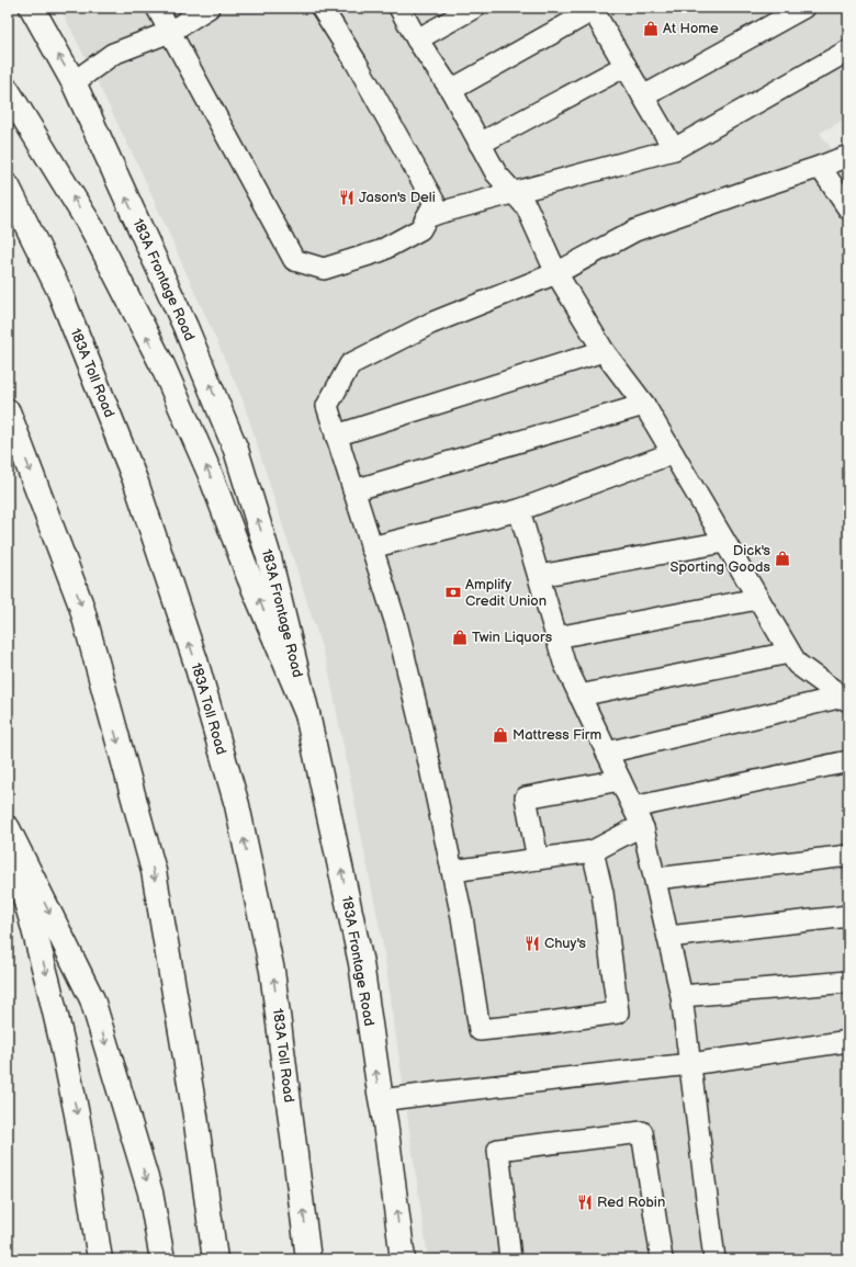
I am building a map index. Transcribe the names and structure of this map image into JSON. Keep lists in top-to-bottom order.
{
  "streets": {
    "main road": ["183A Frontage Road", "183A Toll Road"]
  },
  "places": {
    "shop": [
      "At Home",
      "Dick's Sporting Goods",
      "Twin Liquors",
      "Mattress Firm"
    ],
    "restaurant": ["Jason's Deli", "Chuy's", "Red Robin"],
    "bank": ["Amplify Credit Union"]
  }
}
